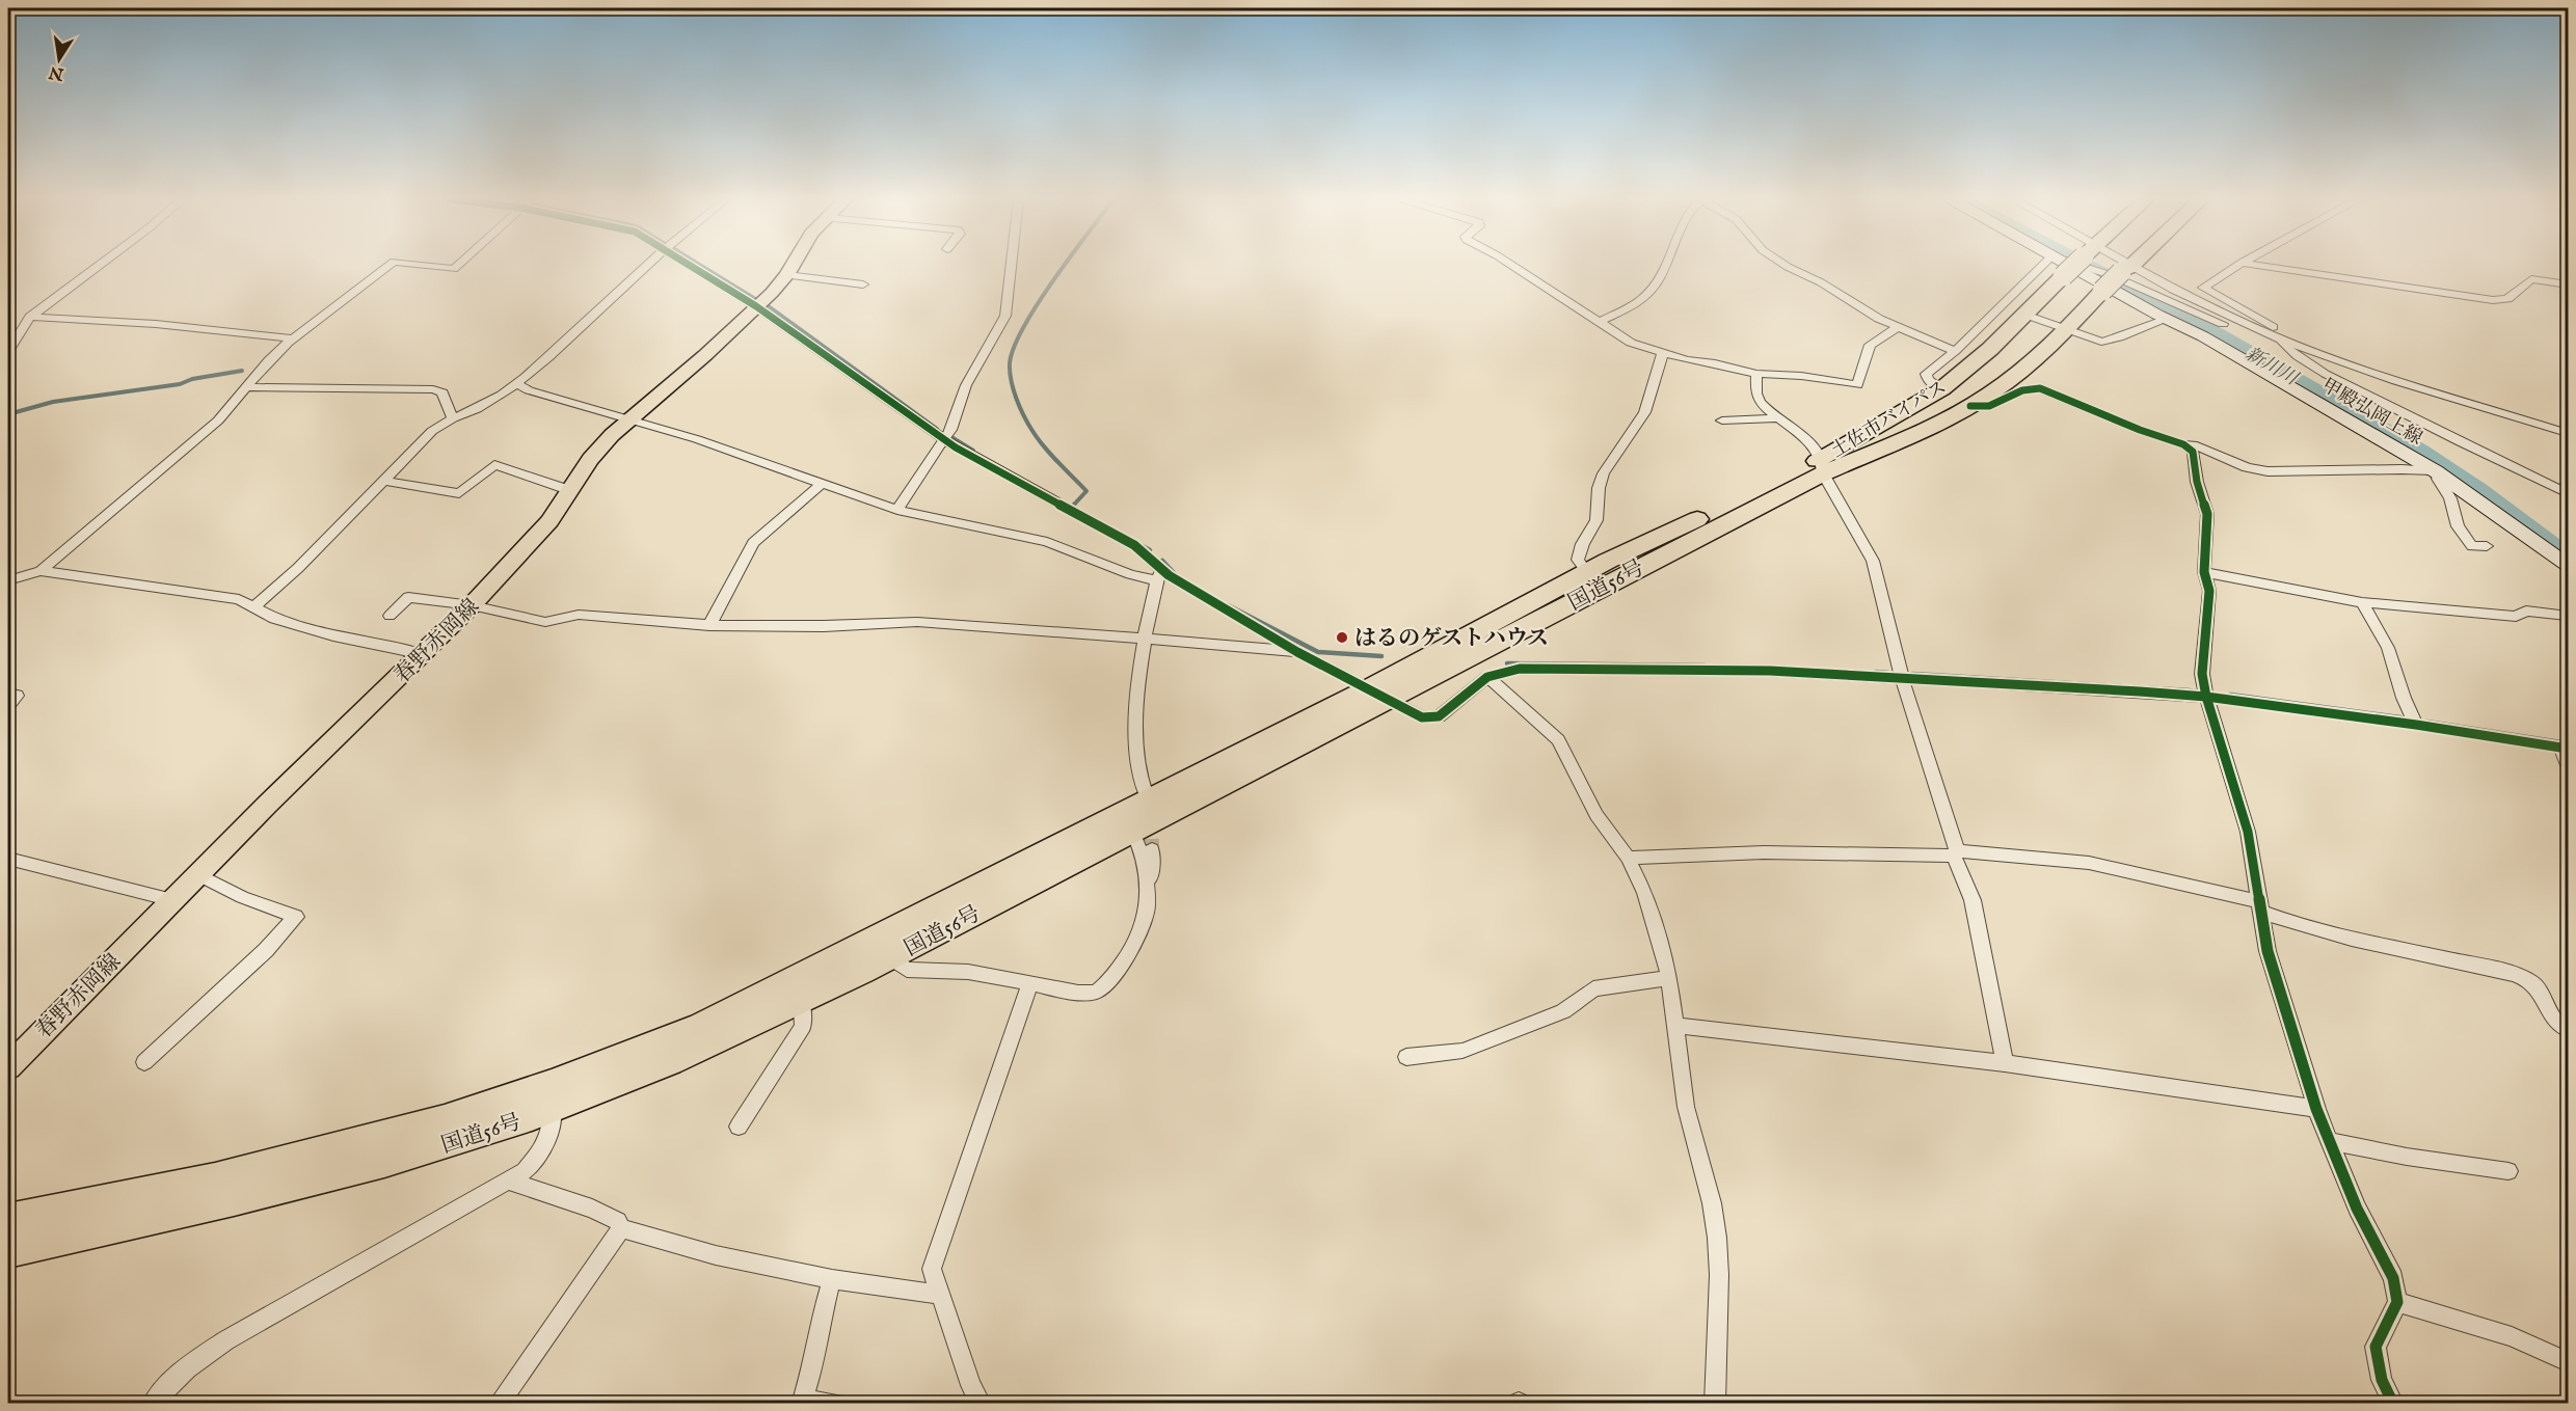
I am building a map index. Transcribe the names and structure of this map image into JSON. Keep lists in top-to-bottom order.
{
  "streets": {
    "highway": ["土佐市バイパス", "国道56号"],
    "main road": ["甲殿弘岡上線", "春野赤岡線"]
  },
  "crossings": [
    ["土佐市バイパス", "国道56号"]
  ],
  "water": ["新川川"],
  "places": ["はるのゲストハウス"],
  "north": "bottom"
}
